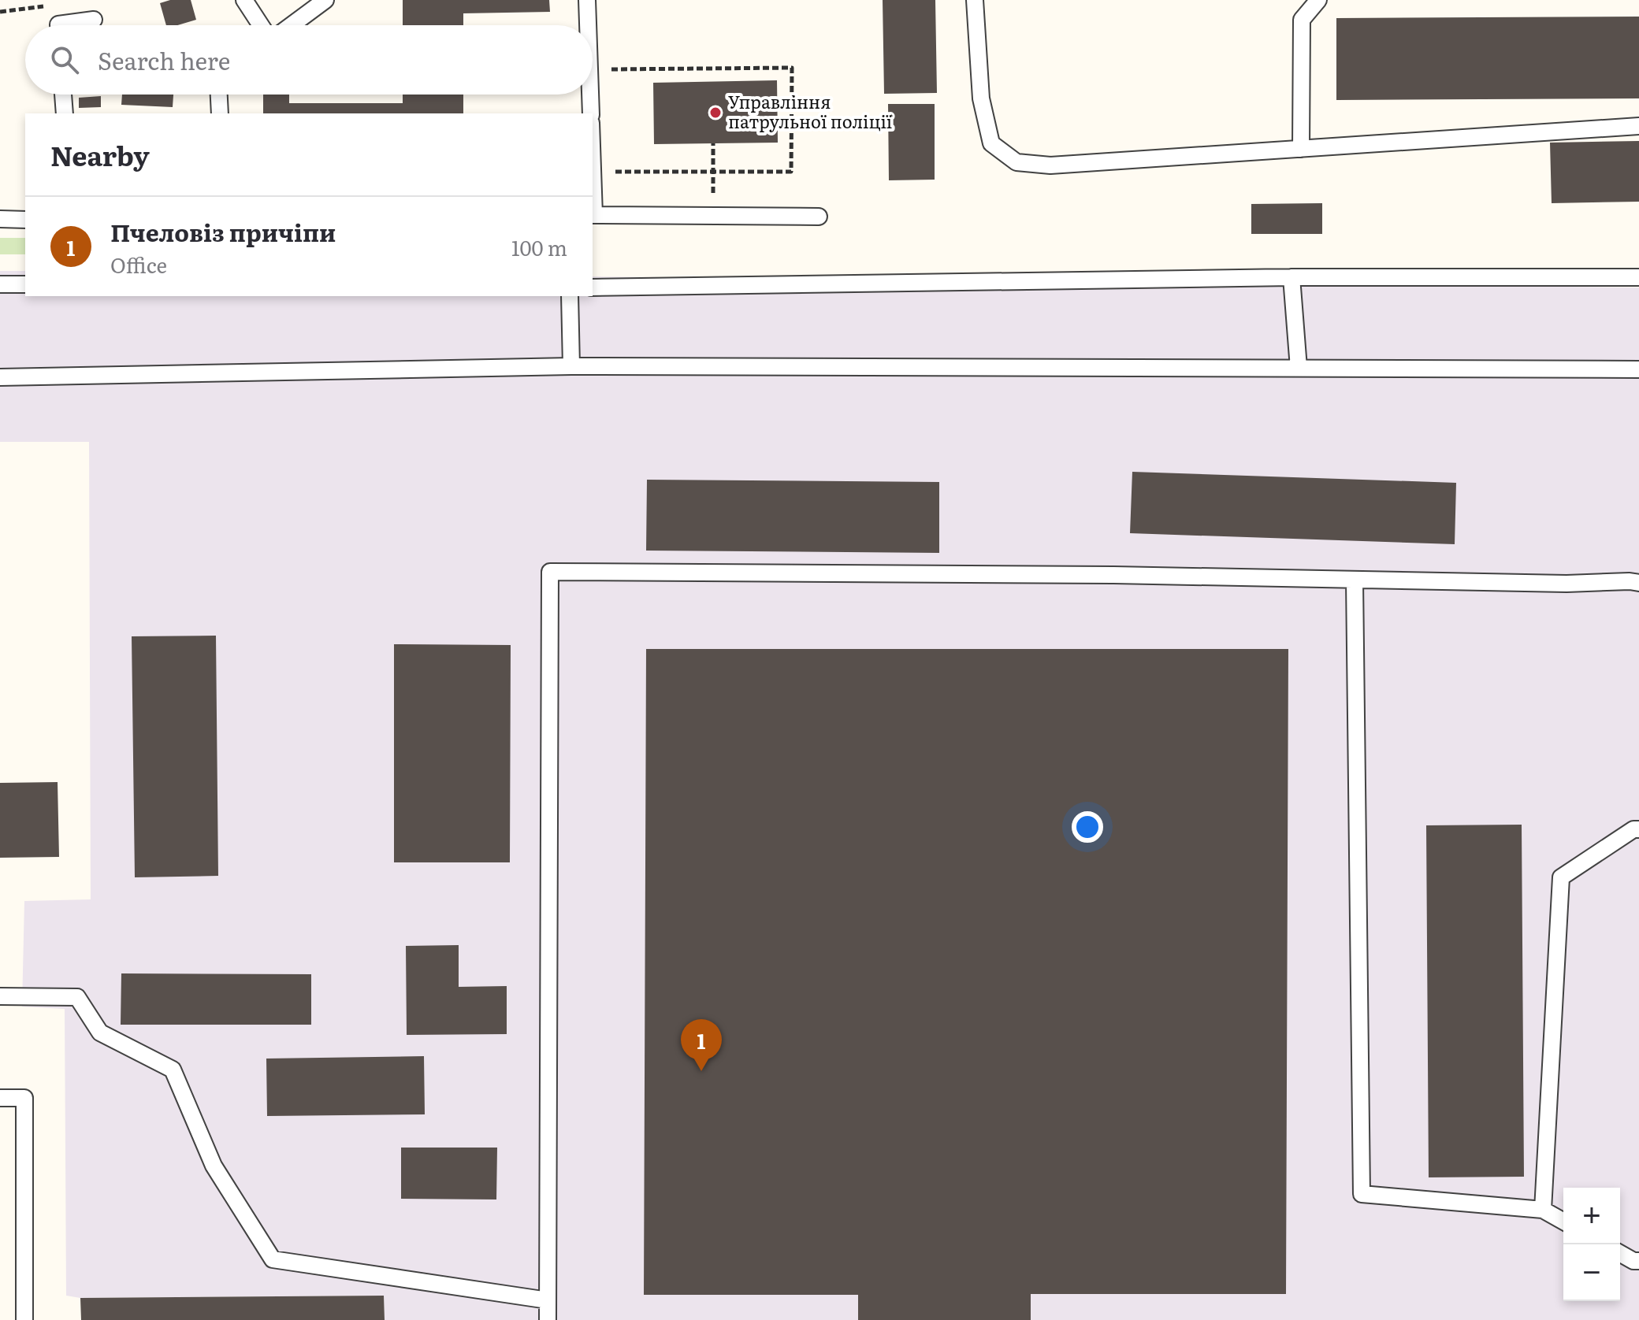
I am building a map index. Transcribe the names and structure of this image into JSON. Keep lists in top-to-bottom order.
{
  "places": ["Управління патрульної поліції"],
  "page": {
    "search": "Search here",
    "heading": "Nearby",
    "list": [
      {
        "mark": "1",
        "name": "Пчеловіз причіпи",
        "note": "Office",
        "value": "100 m"
      }
    ],
    "pins": "1",
    "map_buttons": ["+", "−"]
  }
}
